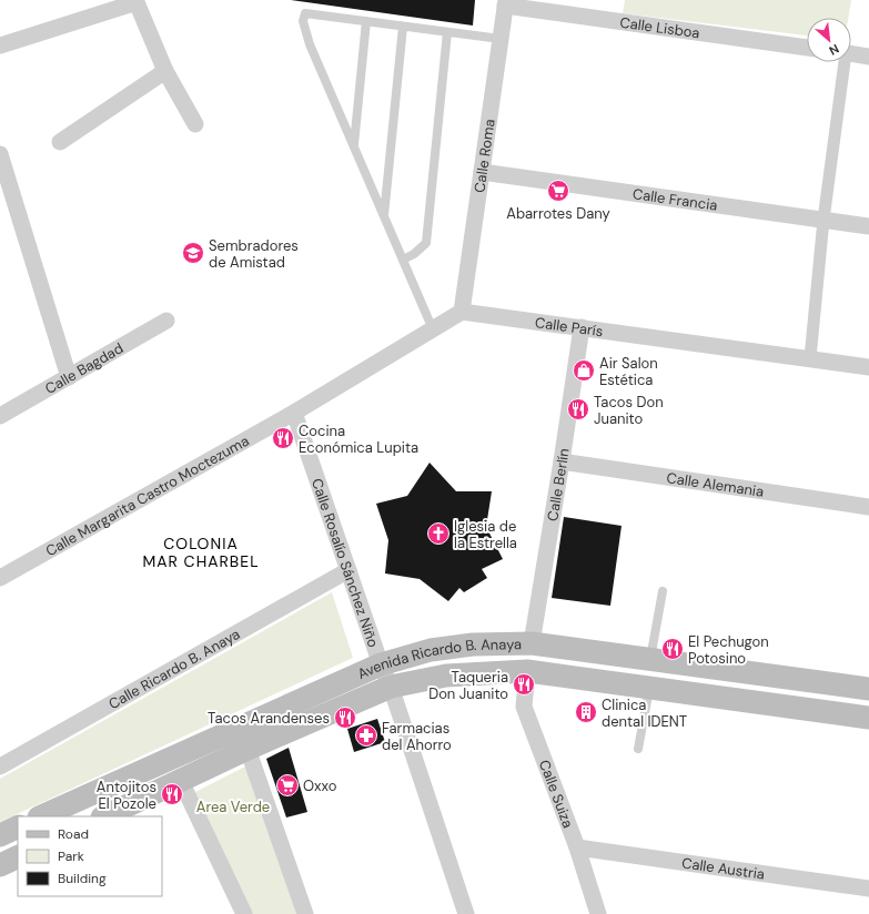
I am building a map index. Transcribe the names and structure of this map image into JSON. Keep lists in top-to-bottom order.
{
  "streets": {
    "main road": ["Avenida Ricardo B. Anaya"],
    "street": [
      "Calle Lisboa",
      "Calle Roma",
      "Calle Francia",
      "Calle París",
      "Calle Bagdad",
      "Calle Alemania",
      "Calle Berlín",
      "Calle Margarita Castro Moctezuma",
      "Calle Rosalío Sánchez Niño",
      "Calle Ricardo B. Anaya",
      "Calle Suiza",
      "Calle Austria"
    ]
  },
  "crossings": [
    ["Calle Lisboa", "Calle Roma"],
    ["Calle Roma", "Calle Francia"],
    ["Calle Roma", "Calle París"],
    ["Calle París", "Calle Berlín"],
    ["Calle Alemania", "Calle Berlín"],
    ["Calle Berlín", "Avenida Ricardo B. Anaya"],
    ["Calle Margarita Castro Moctezuma", "Calle Rosalío Sánchez Niño"],
    ["Calle Rosalío Sánchez Niño", "Avenida Ricardo B. Anaya"],
    ["Calle Rosalío Sánchez Niño", "Calle Ricardo B. Anaya"],
    ["Avenida Ricardo B. Anaya", "Calle Suiza"],
    ["Calle Suiza", "Calle Austria"]
  ],
  "districts": ["COLONIA MAR CHARBEL"],
  "parks": ["Area Verde"],
  "places": {
    "supermarket": ["Abarrotes Dany", "Oxxo"],
    "school or university": ["Sembradores de Amistad"],
    "shop": ["Air Salon Estética"],
    "restaurant": [
      "Tacos Don Juanito",
      "Cocina Económica Lupita",
      "El Pechugon Potosino",
      "Taqueria Don Juanito",
      "Tacos Arandenses",
      "Antojitos El Pozole"
    ],
    "church": ["Iglesia de la Estrella"],
    "building": ["Clinica dental IDENT"],
    "pharmacy": ["Farmacias del Ahorro"]
  },
  "legend": ["Road", "Park", "Building"],
  "north": "bottom right"
}
